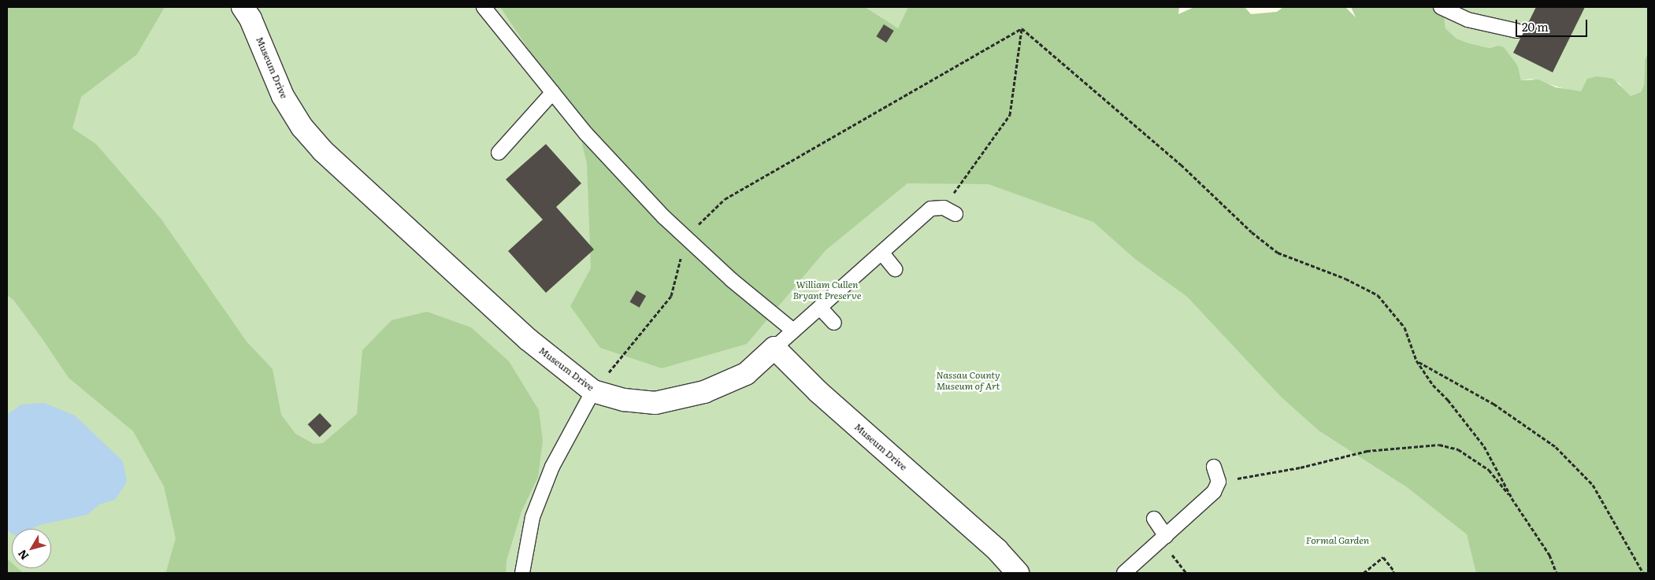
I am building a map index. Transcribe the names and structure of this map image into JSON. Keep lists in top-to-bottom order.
{
  "streets": {
    "street": ["Museum Drive"]
  },
  "parks": ["William Cullen Bryant Preserve", "Nassau County Museum of Art", "Formal Garden"],
  "scale_bar": "20 m",
  "north": "bottom left"
}
